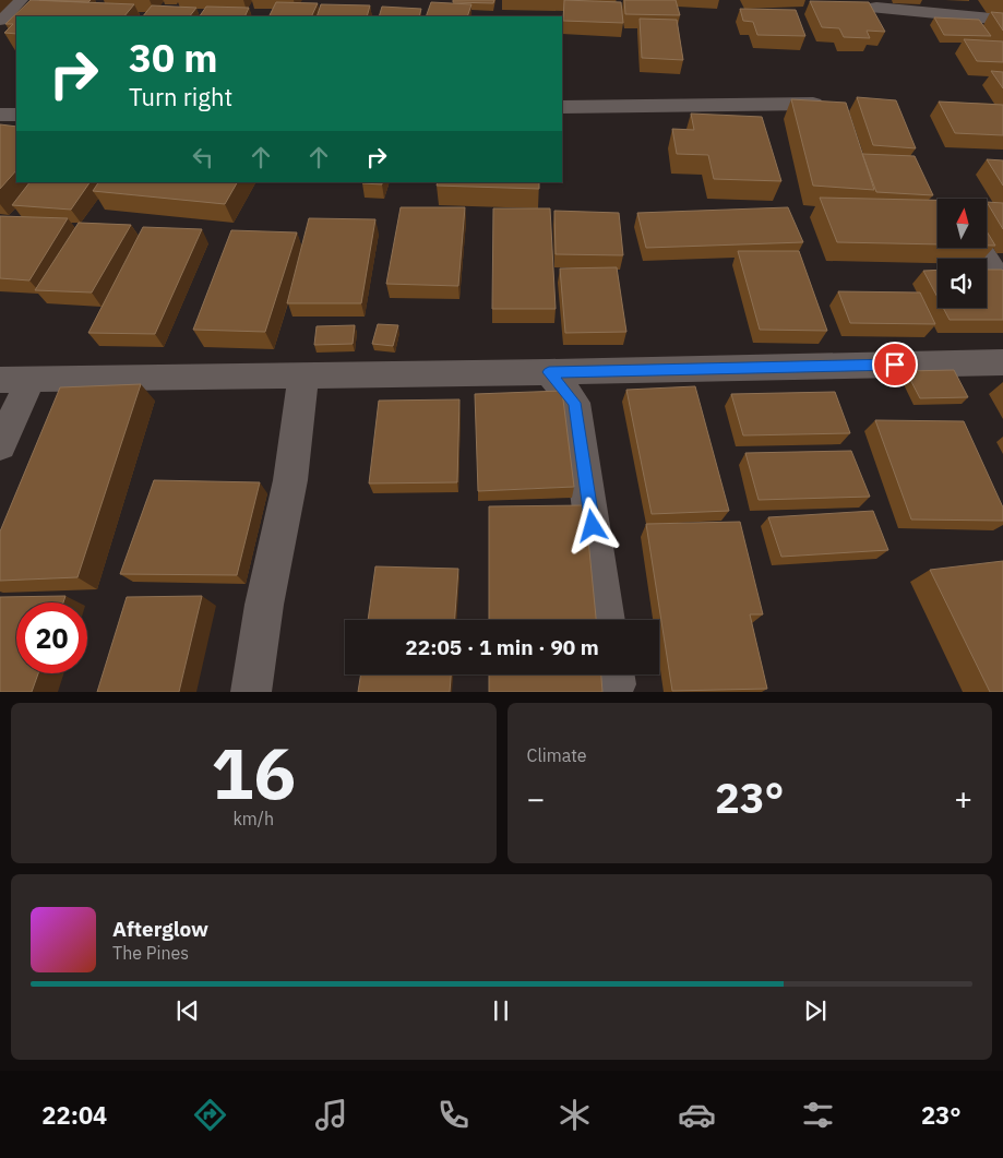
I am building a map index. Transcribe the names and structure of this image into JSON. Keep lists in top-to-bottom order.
{
  "north": "top",
  "page": {
    "turn": ["30 m", "Turn right"],
    "limit": "20",
    "trip": "22:05 · 1 min · 90 m",
    "tile": [
      ["16", "km/h"],
      "Climate"
    ],
    "heat": ["−", "23°", "+"],
    "song": ["Afterglow", "The Pines"],
    "tabs": ["22:04", "23°"]
  }
}
